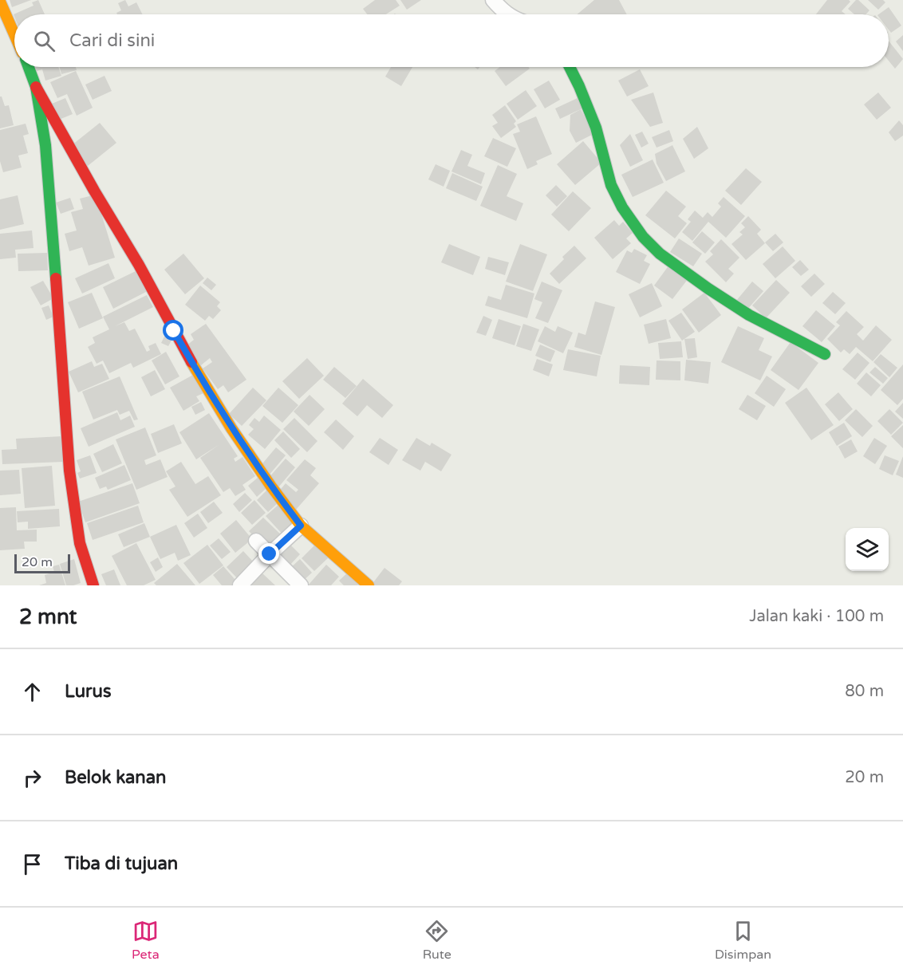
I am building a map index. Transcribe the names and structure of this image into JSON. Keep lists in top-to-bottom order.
{
  "scale_bar": "20 m",
  "page": {
    "search": "Cari di sini",
    "scale": "20 m",
    "heading": ["2 mnt", "Jalan kaki · 100 m"],
    "list": [
      ["Lurus", "80 m"],
      ["Belok kanan", "20 m"],
      "Tiba di tujuan"
    ],
    "nav": ["Peta", "Rute", "Disimpan"]
  }
}
